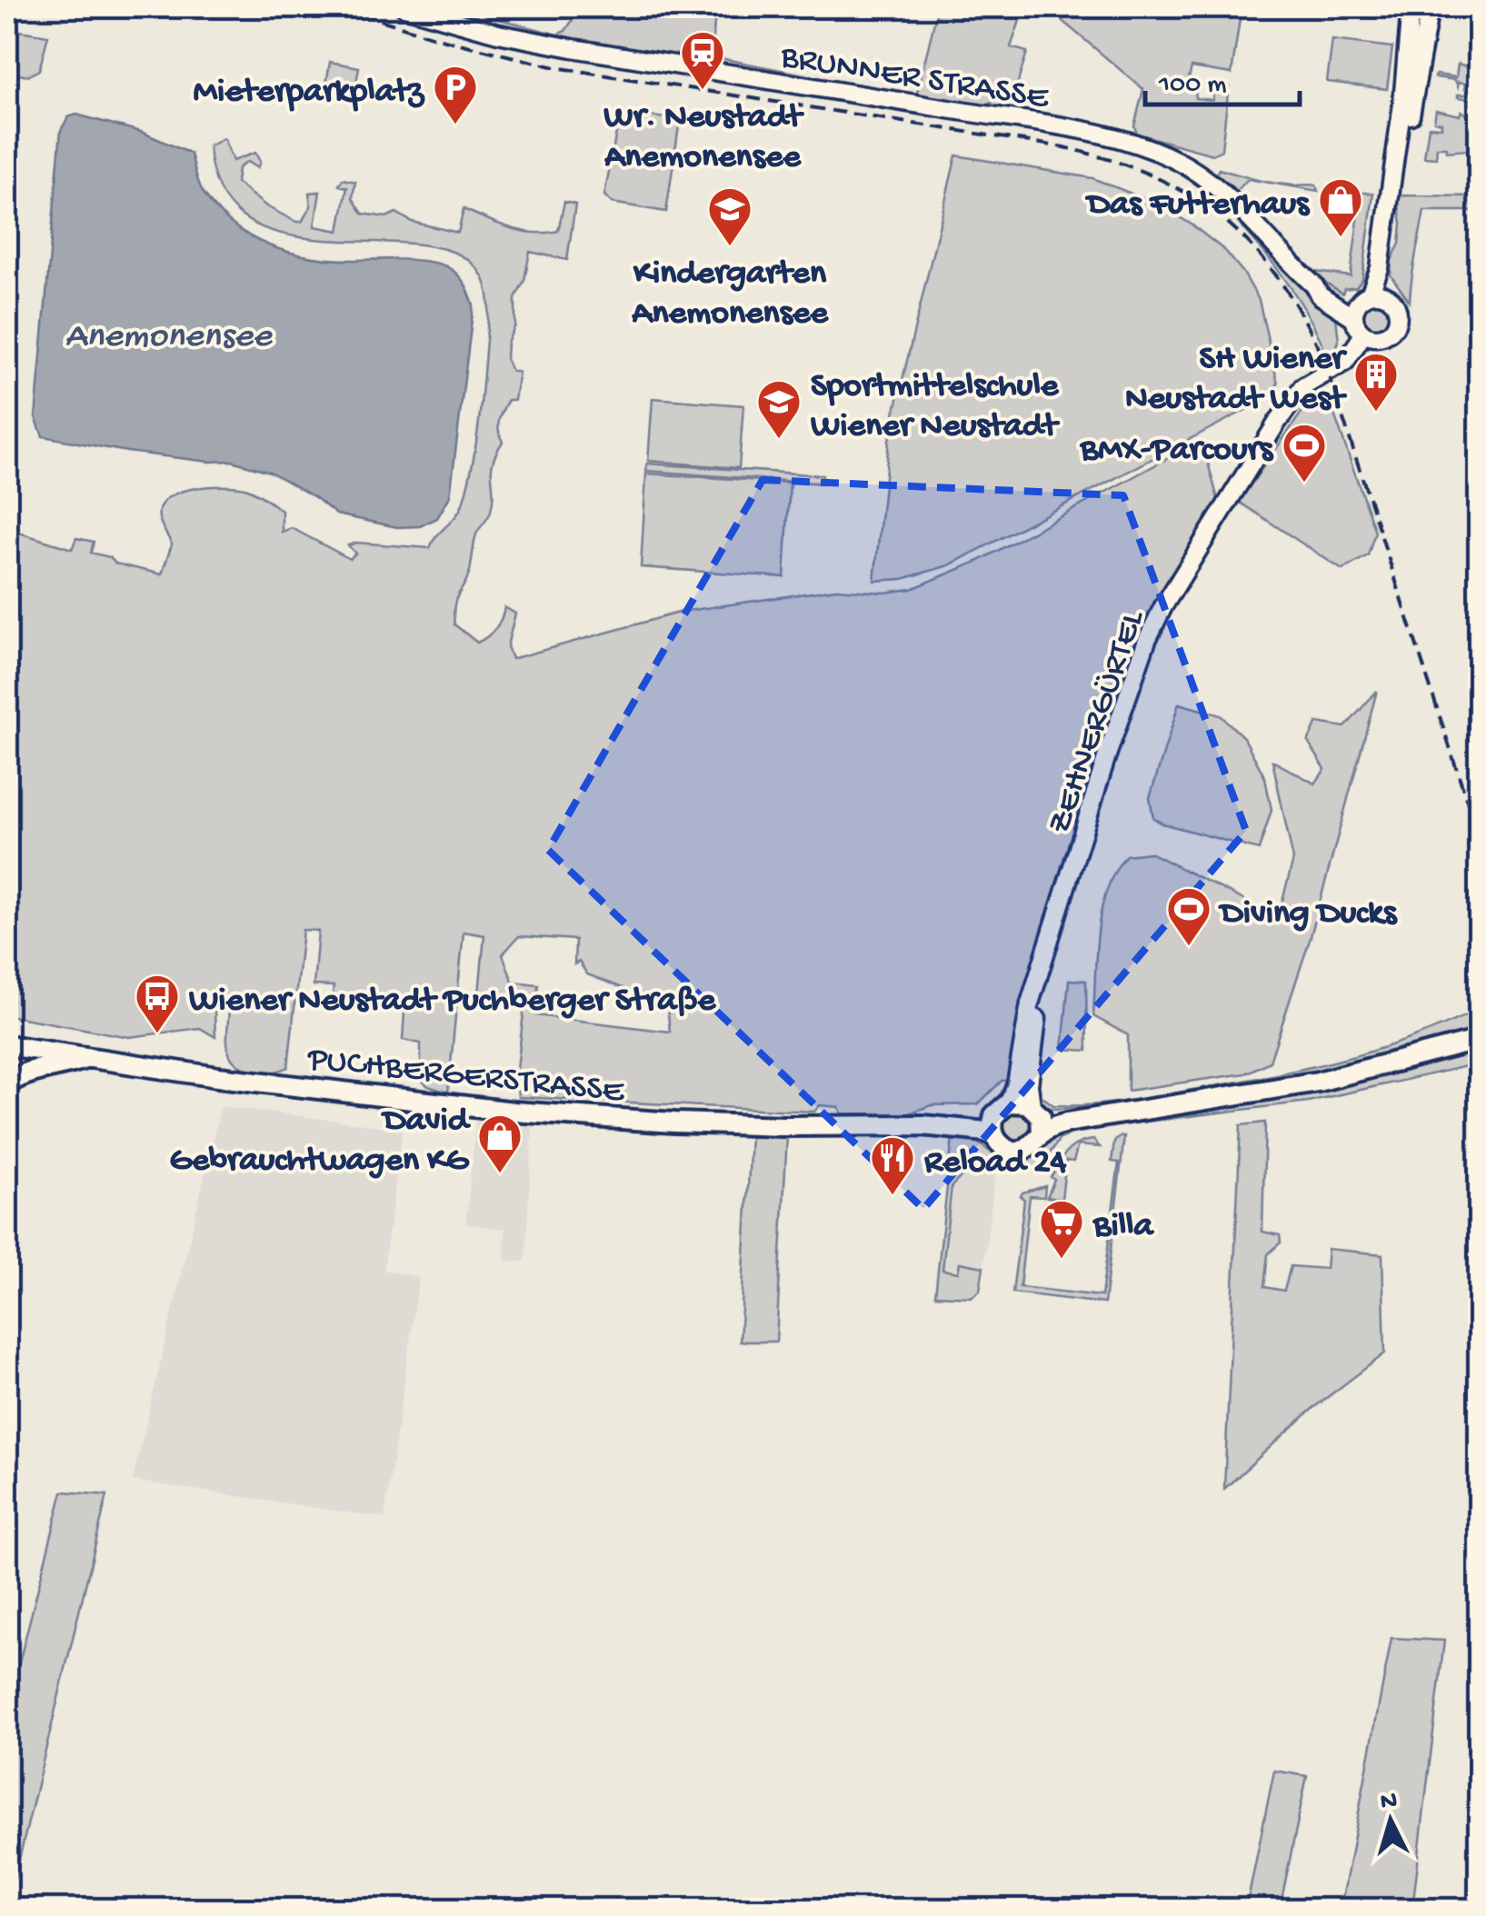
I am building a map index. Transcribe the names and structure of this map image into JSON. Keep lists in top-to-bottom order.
{
  "streets": {
    "main road": ["BRUNNER STRASSE", "ZEHNERGÜRTEL", "PUCHBERGERSTRASSE"]
  },
  "crossings": [
    ["BRUNNER STRASSE", "ZEHNERGÜRTEL"],
    ["ZEHNERGÜRTEL", "PUCHBERGERSTRASSE"]
  ],
  "water": ["Anemonensee"],
  "places": {
    "station": ["Wr. Neustadt Anemonensee"],
    "parking": ["Mieterparkplatz"],
    "shop": ["Das Futterhaus", "David Gebrauchtwagen KG"],
    "school or university": ["Kindergarten Anemonensee", "Sportmittelschule Wiener Neustadt"],
    "building": ["SH Wiener Neustadt West"],
    "sports": ["BMX-Parcours", "Diving Ducks"],
    "bus stop": ["Wiener Neustadt Puchberger Straße"],
    "restaurant": ["Reload 24"],
    "supermarket": ["Billa"]
  },
  "scale_bar": "100 m",
  "north": "top"
}
